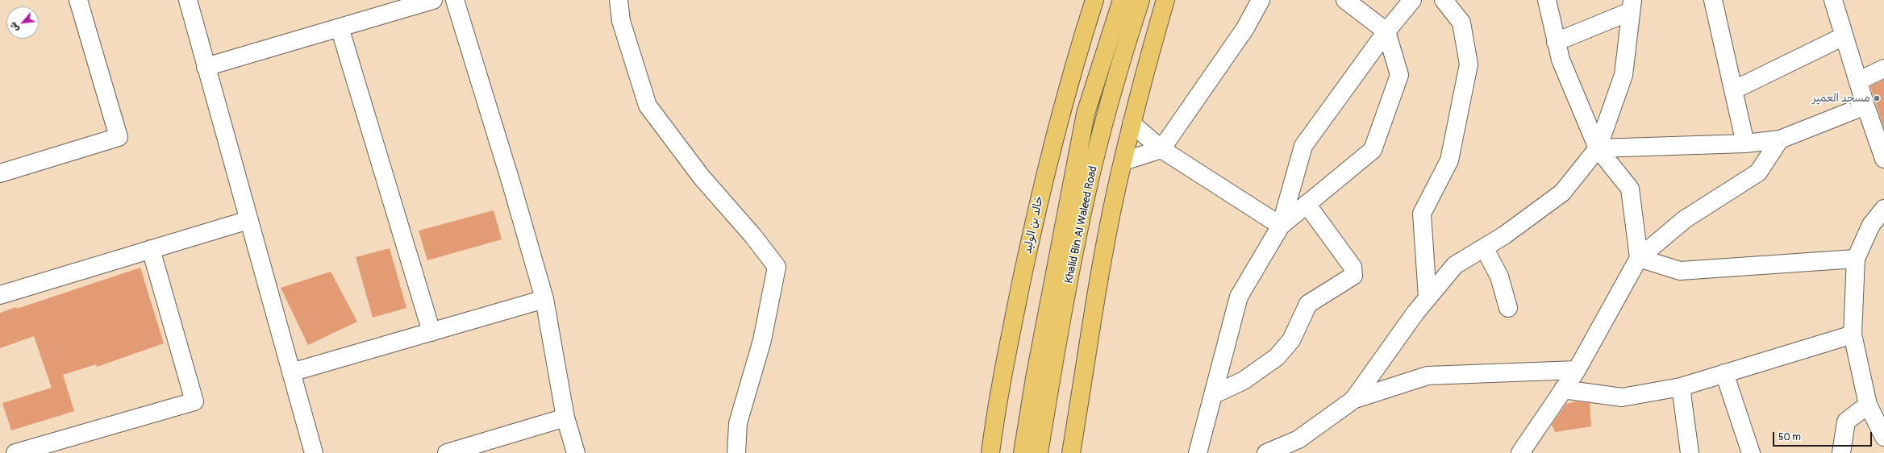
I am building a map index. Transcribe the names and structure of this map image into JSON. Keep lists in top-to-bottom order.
{
  "streets": {
    "highway": ["خالد بن الوليد", "Khalid Bin Al Waleed Road"]
  },
  "places": ["مسجد العمير"],
  "scale_bar": "50 m",
  "north": "bottom left"
}
